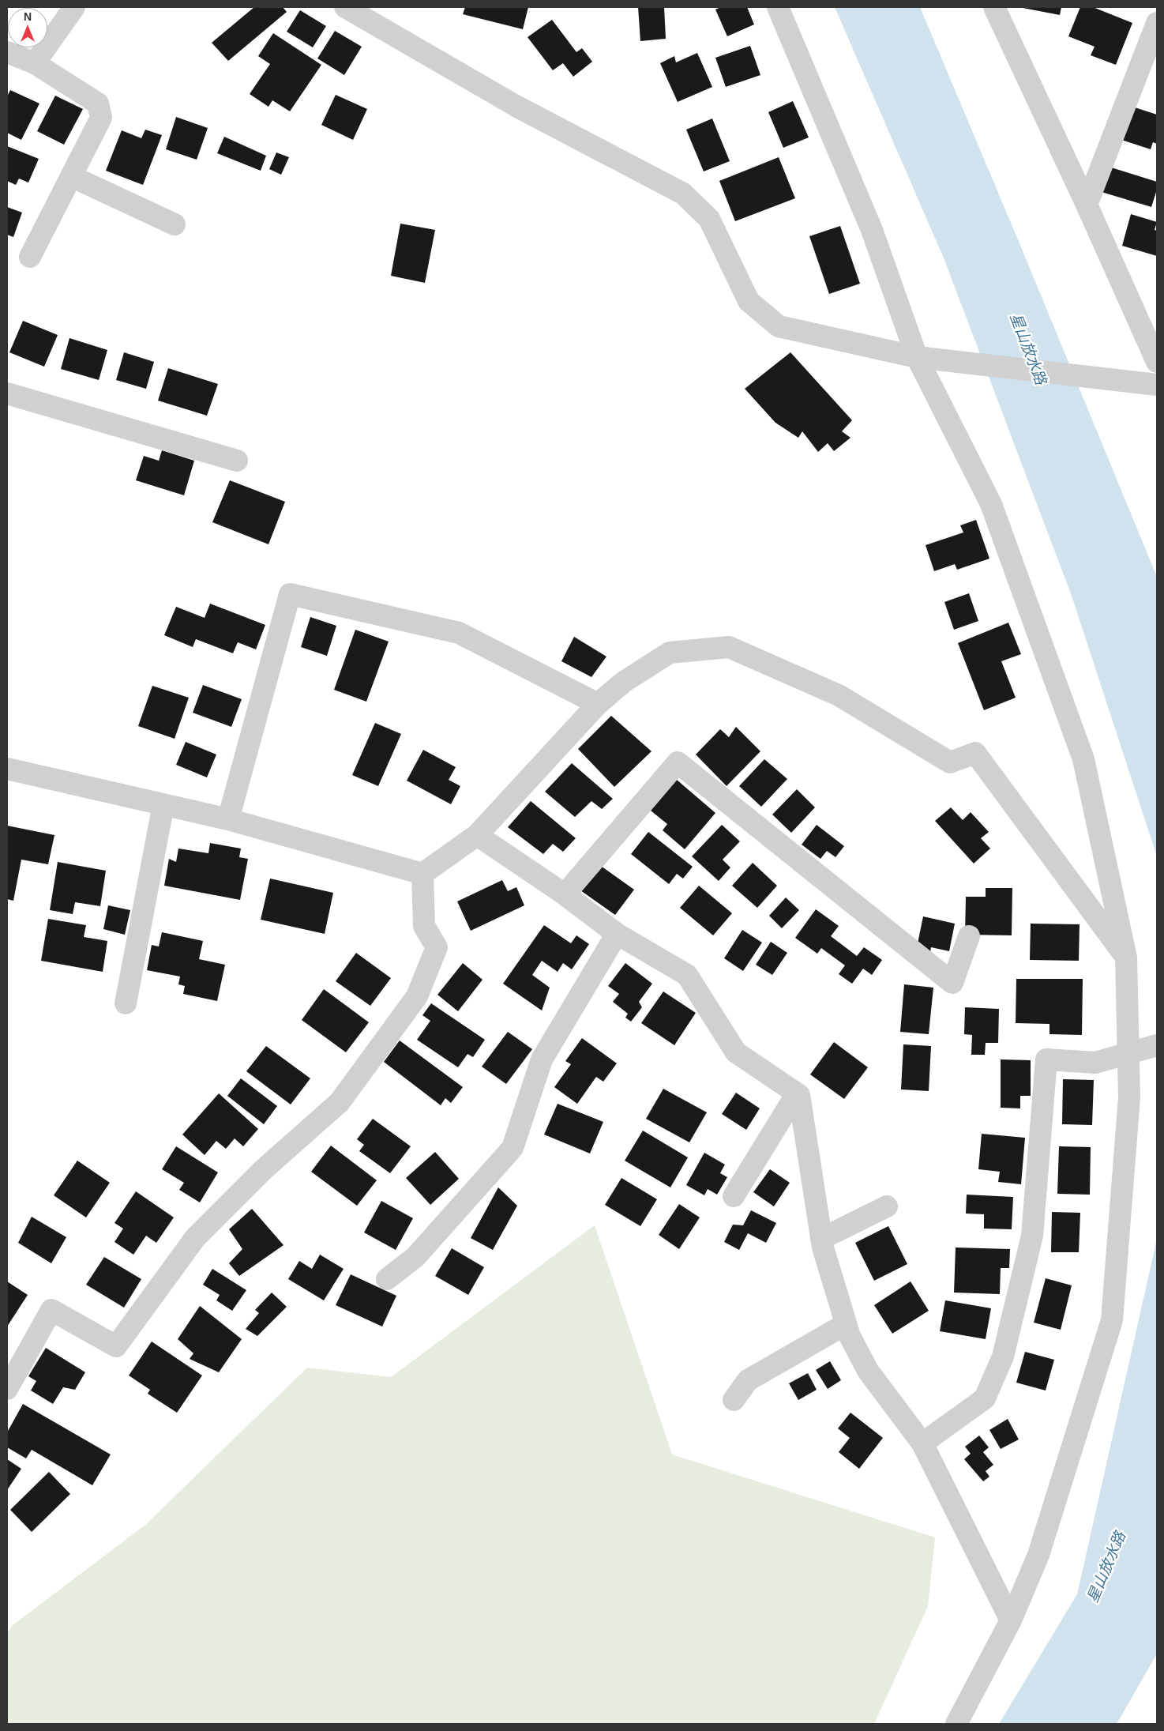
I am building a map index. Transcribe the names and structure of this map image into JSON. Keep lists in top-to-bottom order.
{
  "water": ["星山放水路"],
  "north": "top"
}
